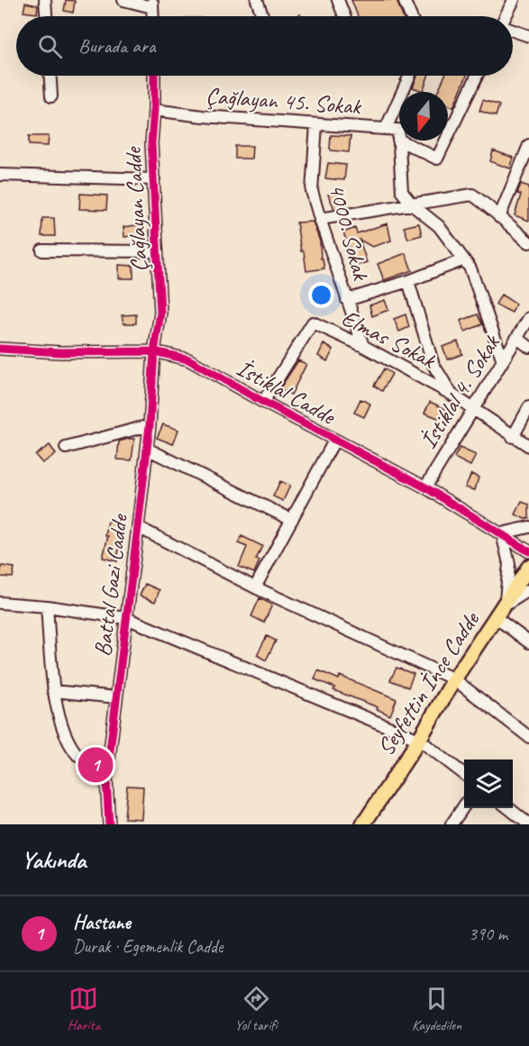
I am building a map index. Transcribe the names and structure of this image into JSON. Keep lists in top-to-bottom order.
{
  "streets": {
    "main road": ["Seyfettin İnce Cadde"],
    "street": [
      "Çağlayan 45. Sokak",
      "Çağlayan Cadde",
      "4000. Sokak",
      "Elmas Sokak",
      "İstiklal Cadde",
      "İstiklal 4. Sokak",
      "Battal Gazi Cadde"
    ]
  },
  "crossings": [
    ["Çağlayan 45. Sokak", "Çağlayan Cadde"],
    ["Çağlayan 45. Sokak", "4000. Sokak"],
    ["Çağlayan Cadde", "İstiklal Cadde"],
    ["Çağlayan Cadde", "Battal Gazi Cadde"],
    ["4000. Sokak", "Elmas Sokak"],
    ["Elmas Sokak", "İstiklal Cadde"],
    ["Elmas Sokak", "İstiklal 4. Sokak"],
    ["İstiklal Cadde", "İstiklal 4. Sokak"],
    ["İstiklal Cadde", "Battal Gazi Cadde"]
  ],
  "north": "bottom",
  "page": {
    "search": "Burada ara",
    "pins": "1",
    "heading": "Yakında",
    "list": [
      {
        "mark": "1",
        "name": "Hastane",
        "note": "Durak · Egemenlik Cadde",
        "value": "390 m"
      }
    ],
    "nav": ["Harita", "Yol tarifi", "Kaydedilen"]
  }
}
